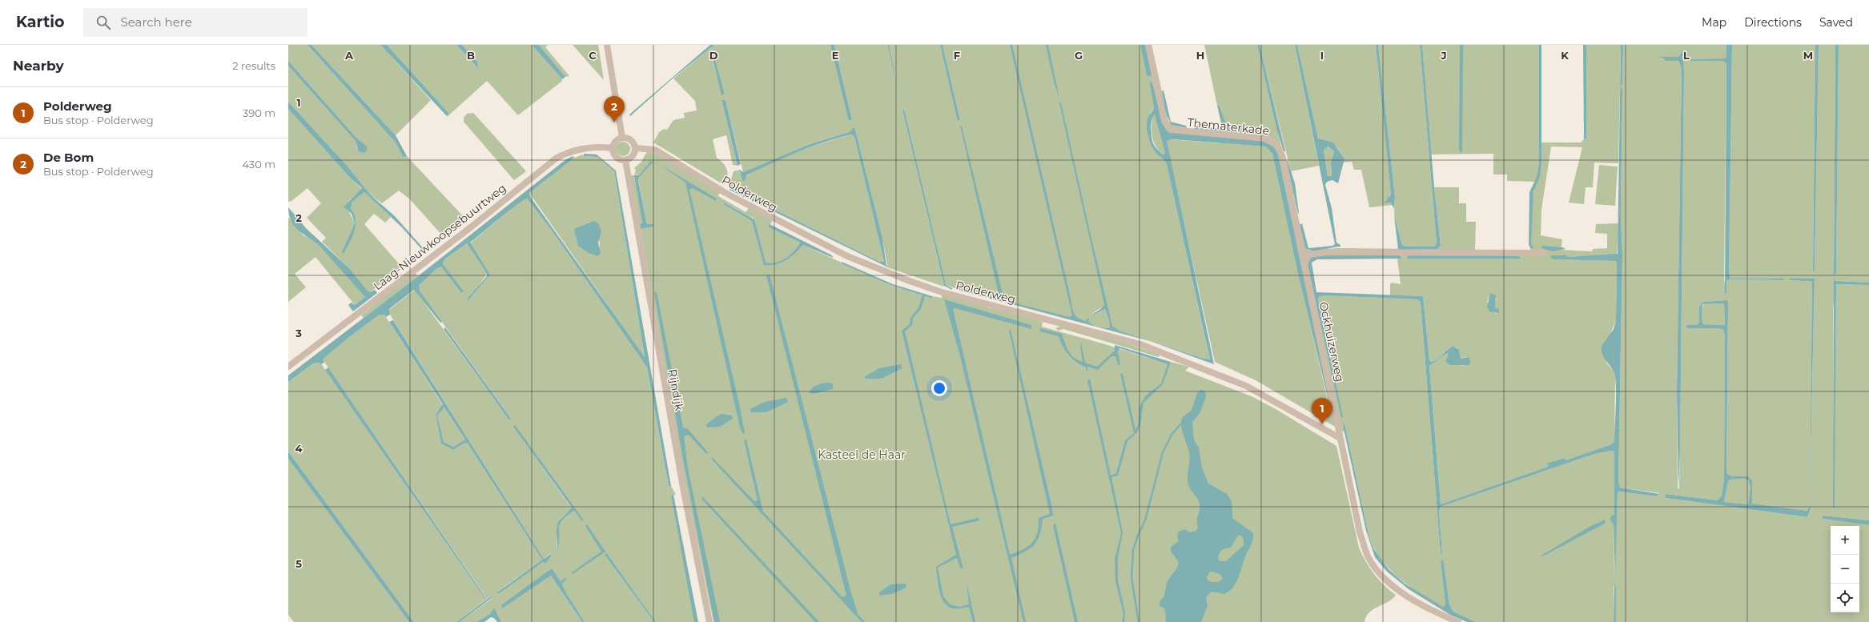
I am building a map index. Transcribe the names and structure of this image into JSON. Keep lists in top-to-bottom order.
{
  "streets": {
    "street": [
      "Thematerkade",
      "Polderweg",
      "Laag-Nieuwkoopsebuurtweg",
      "Ockhuizerweg",
      "Rijndijk"
    ]
  },
  "crossings": [
    ["Thematerkade", "Ockhuizerweg"],
    ["Polderweg", "Laag-Nieuwkoopsebuurtweg"],
    ["Polderweg", "Ockhuizerweg"],
    ["Polderweg", "Rijndijk"],
    ["Laag-Nieuwkoopsebuurtweg", "Rijndijk"]
  ],
  "parks": ["Kasteel de Haar"],
  "page": {
    "header": "Kartio",
    "search": "Search here",
    "nav": ["Map", "Directions", "Saved"],
    "heading": ["Nearby", "2 results"],
    "list": [
      {
        "mark": "1",
        "name": "Polderweg",
        "note": "Bus stop · Polderweg",
        "value": "390 m"
      },
      {
        "mark": "2",
        "name": "De Bom",
        "note": "Bus stop · Polderweg",
        "value": "430 m"
      }
    ],
    "pins": ["2", "1"],
    "map_buttons": ["+", "−"]
  },
  "grid": {
    "columns": [
      "A",
      "B",
      "C",
      "D",
      "E",
      "F",
      "G",
      "H",
      "I",
      "J",
      "K",
      "L",
      "M"
    ],
    "rows": [
      "1",
      "2",
      "3",
      "4",
      "5"
    ]
  }
}
